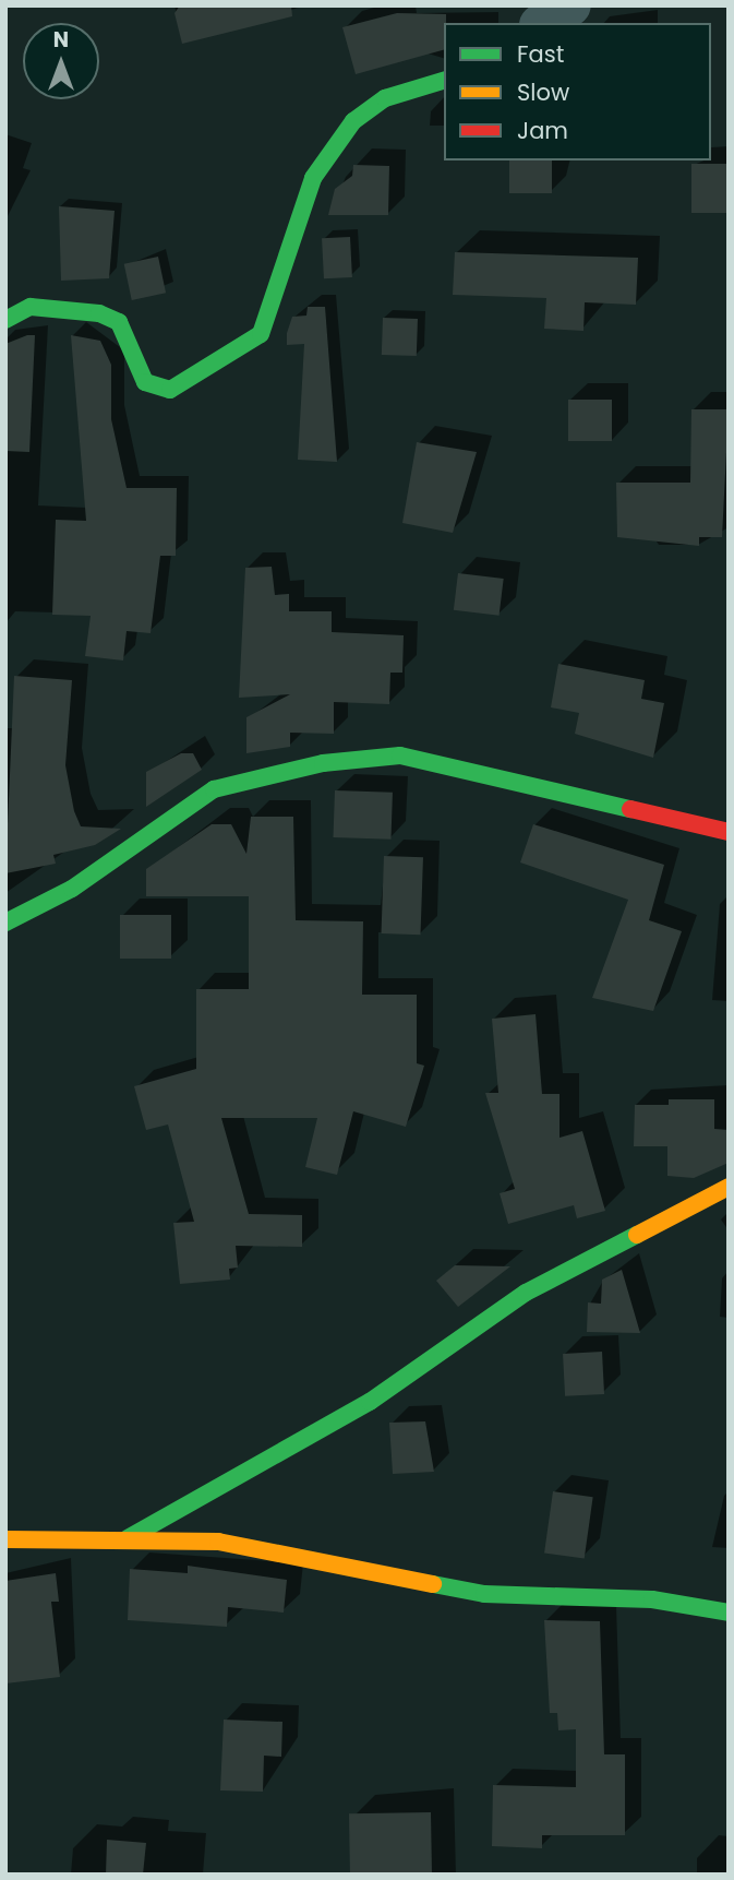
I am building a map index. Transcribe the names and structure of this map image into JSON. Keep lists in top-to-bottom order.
{
  "legend": ["Fast", "Slow", "Jam"],
  "north": "top"
}
